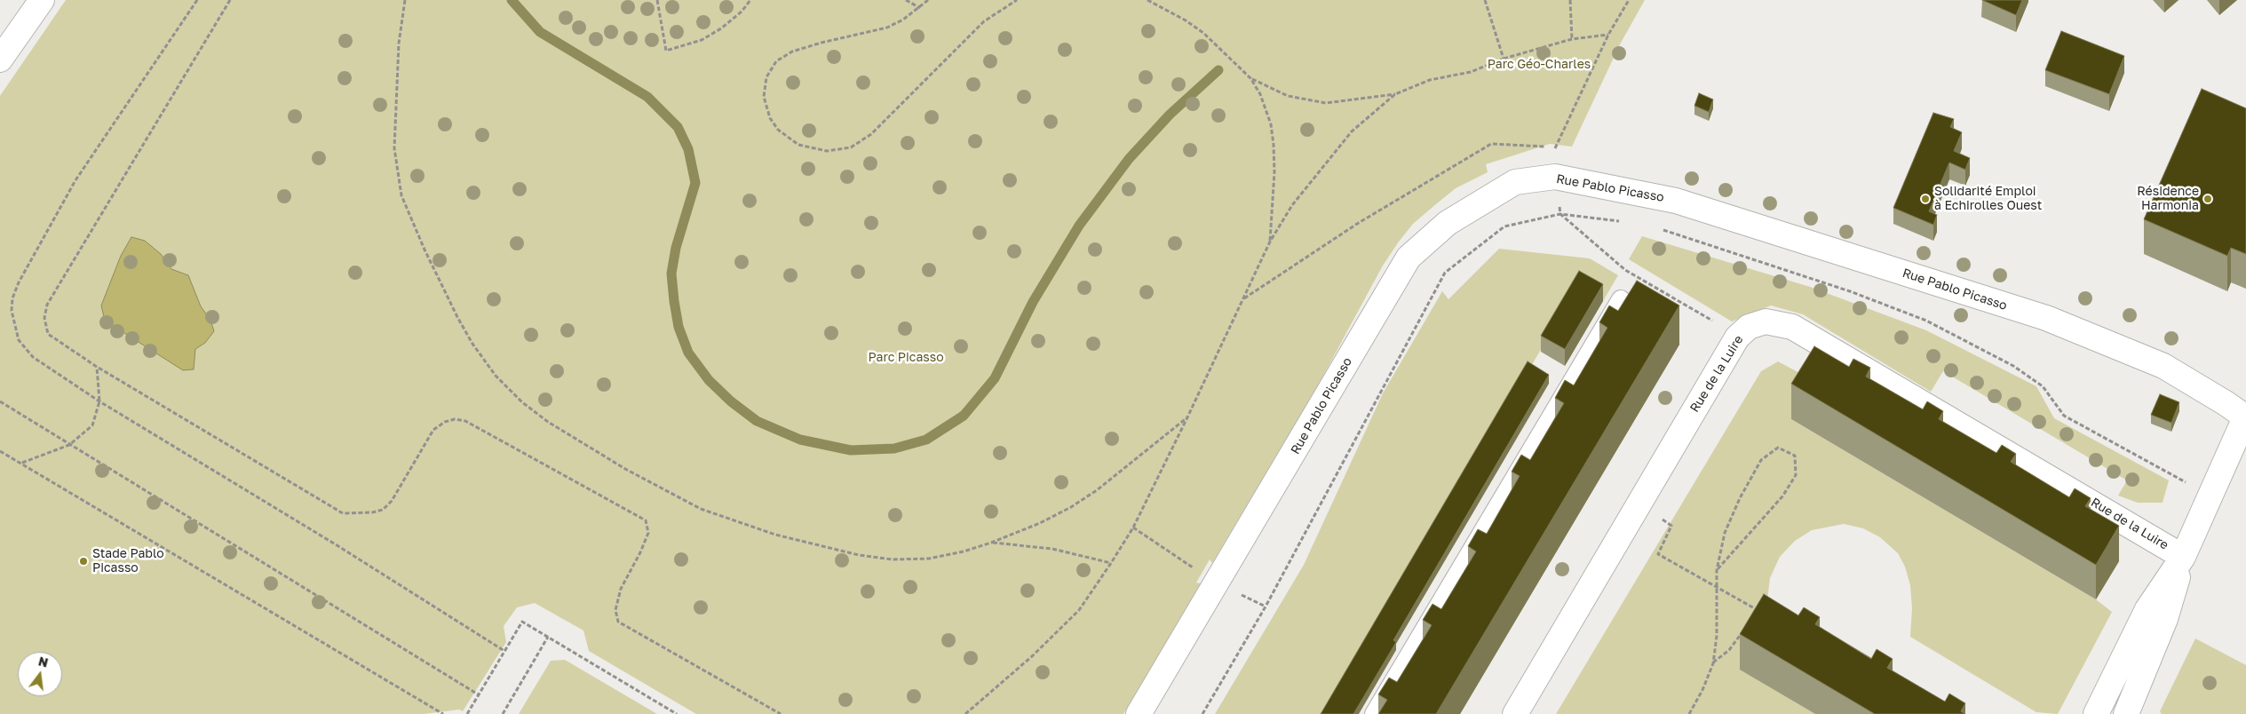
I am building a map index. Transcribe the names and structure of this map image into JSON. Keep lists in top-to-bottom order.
{
  "streets": {
    "street": ["Rue Pablo Picasso", "Rue de la Luire"]
  },
  "parks": ["Parc Géo-Charles", "Parc Picasso"],
  "places": ["Solidarité Emploi à Echirolles Ouest", "Résidence Harmonia", "Stade Pablo Picasso"],
  "north": "top"
}
